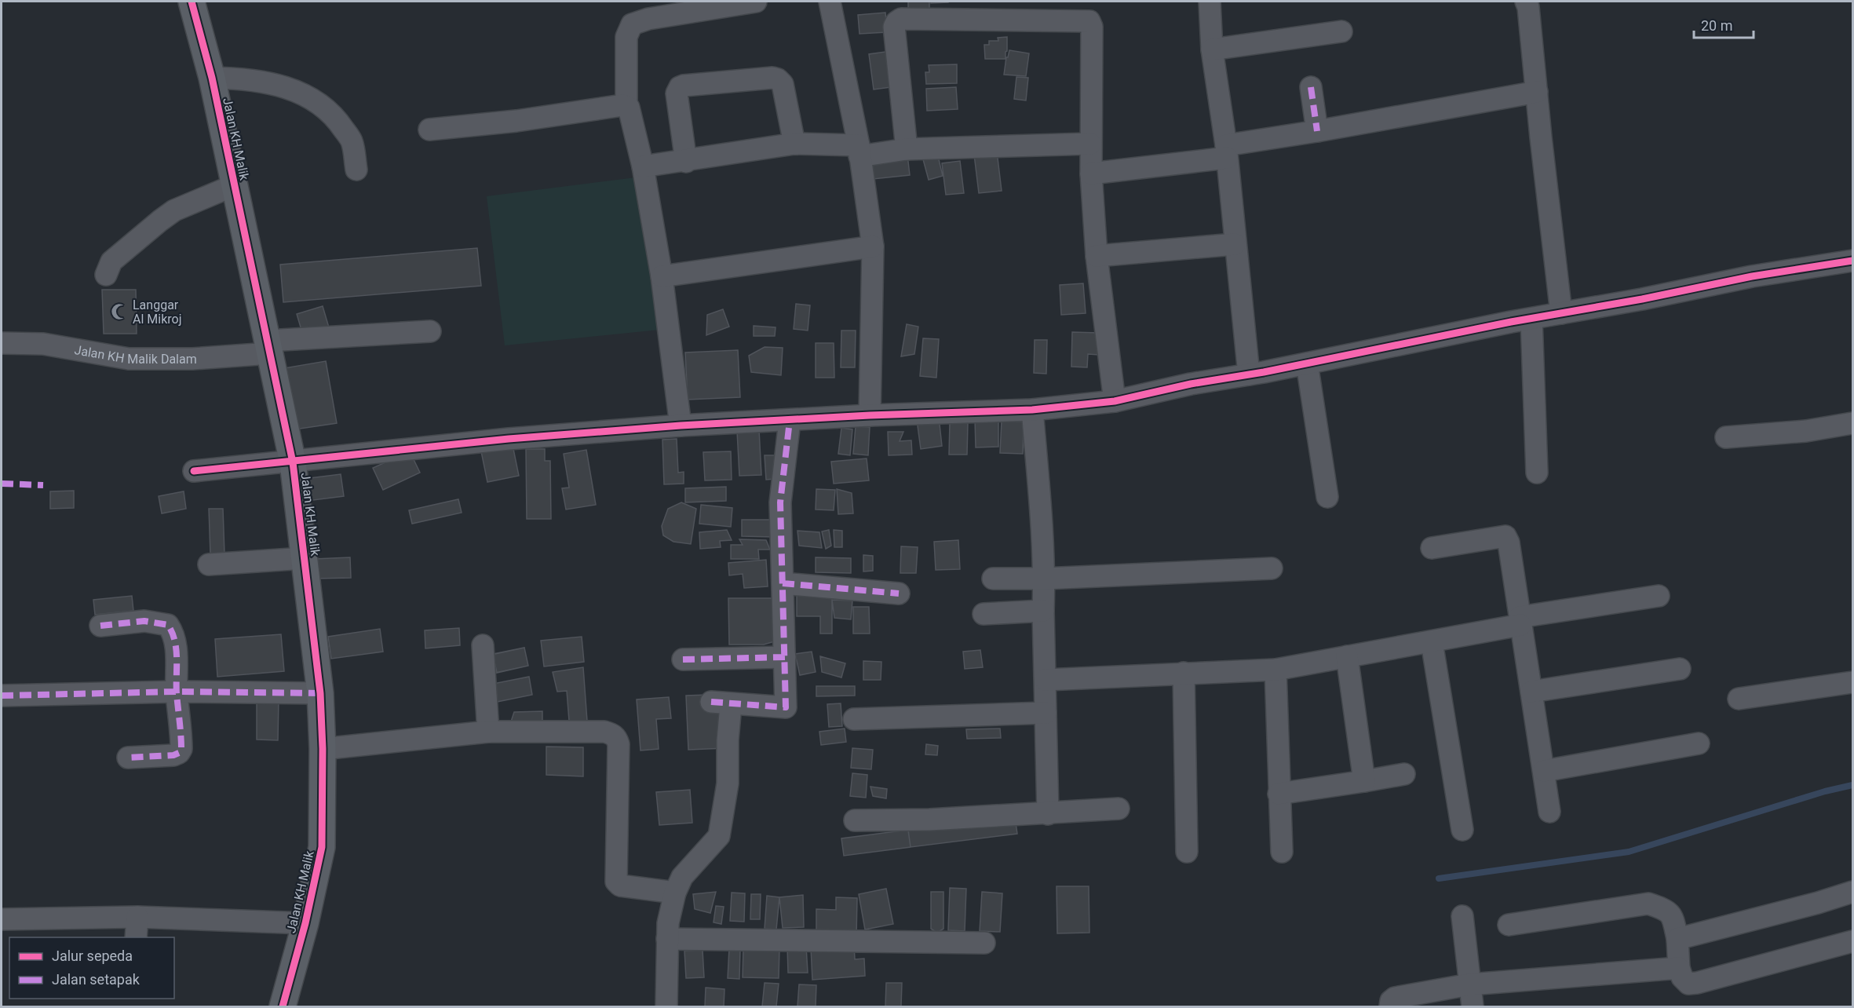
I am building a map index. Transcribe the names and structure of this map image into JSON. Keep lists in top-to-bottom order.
{
  "streets": {
    "street": ["Jalan KH Malik", "Jalan KH Malik Dalam"]
  },
  "crossings": [
    ["Jalan KH Malik", "Jalan KH Malik Dalam"]
  ],
  "places": {
    "mosque": ["Langgar Al Mikroj"]
  },
  "legend": ["Jalur sepeda", "Jalan setapak"],
  "scale_bar": "20 m"
}
